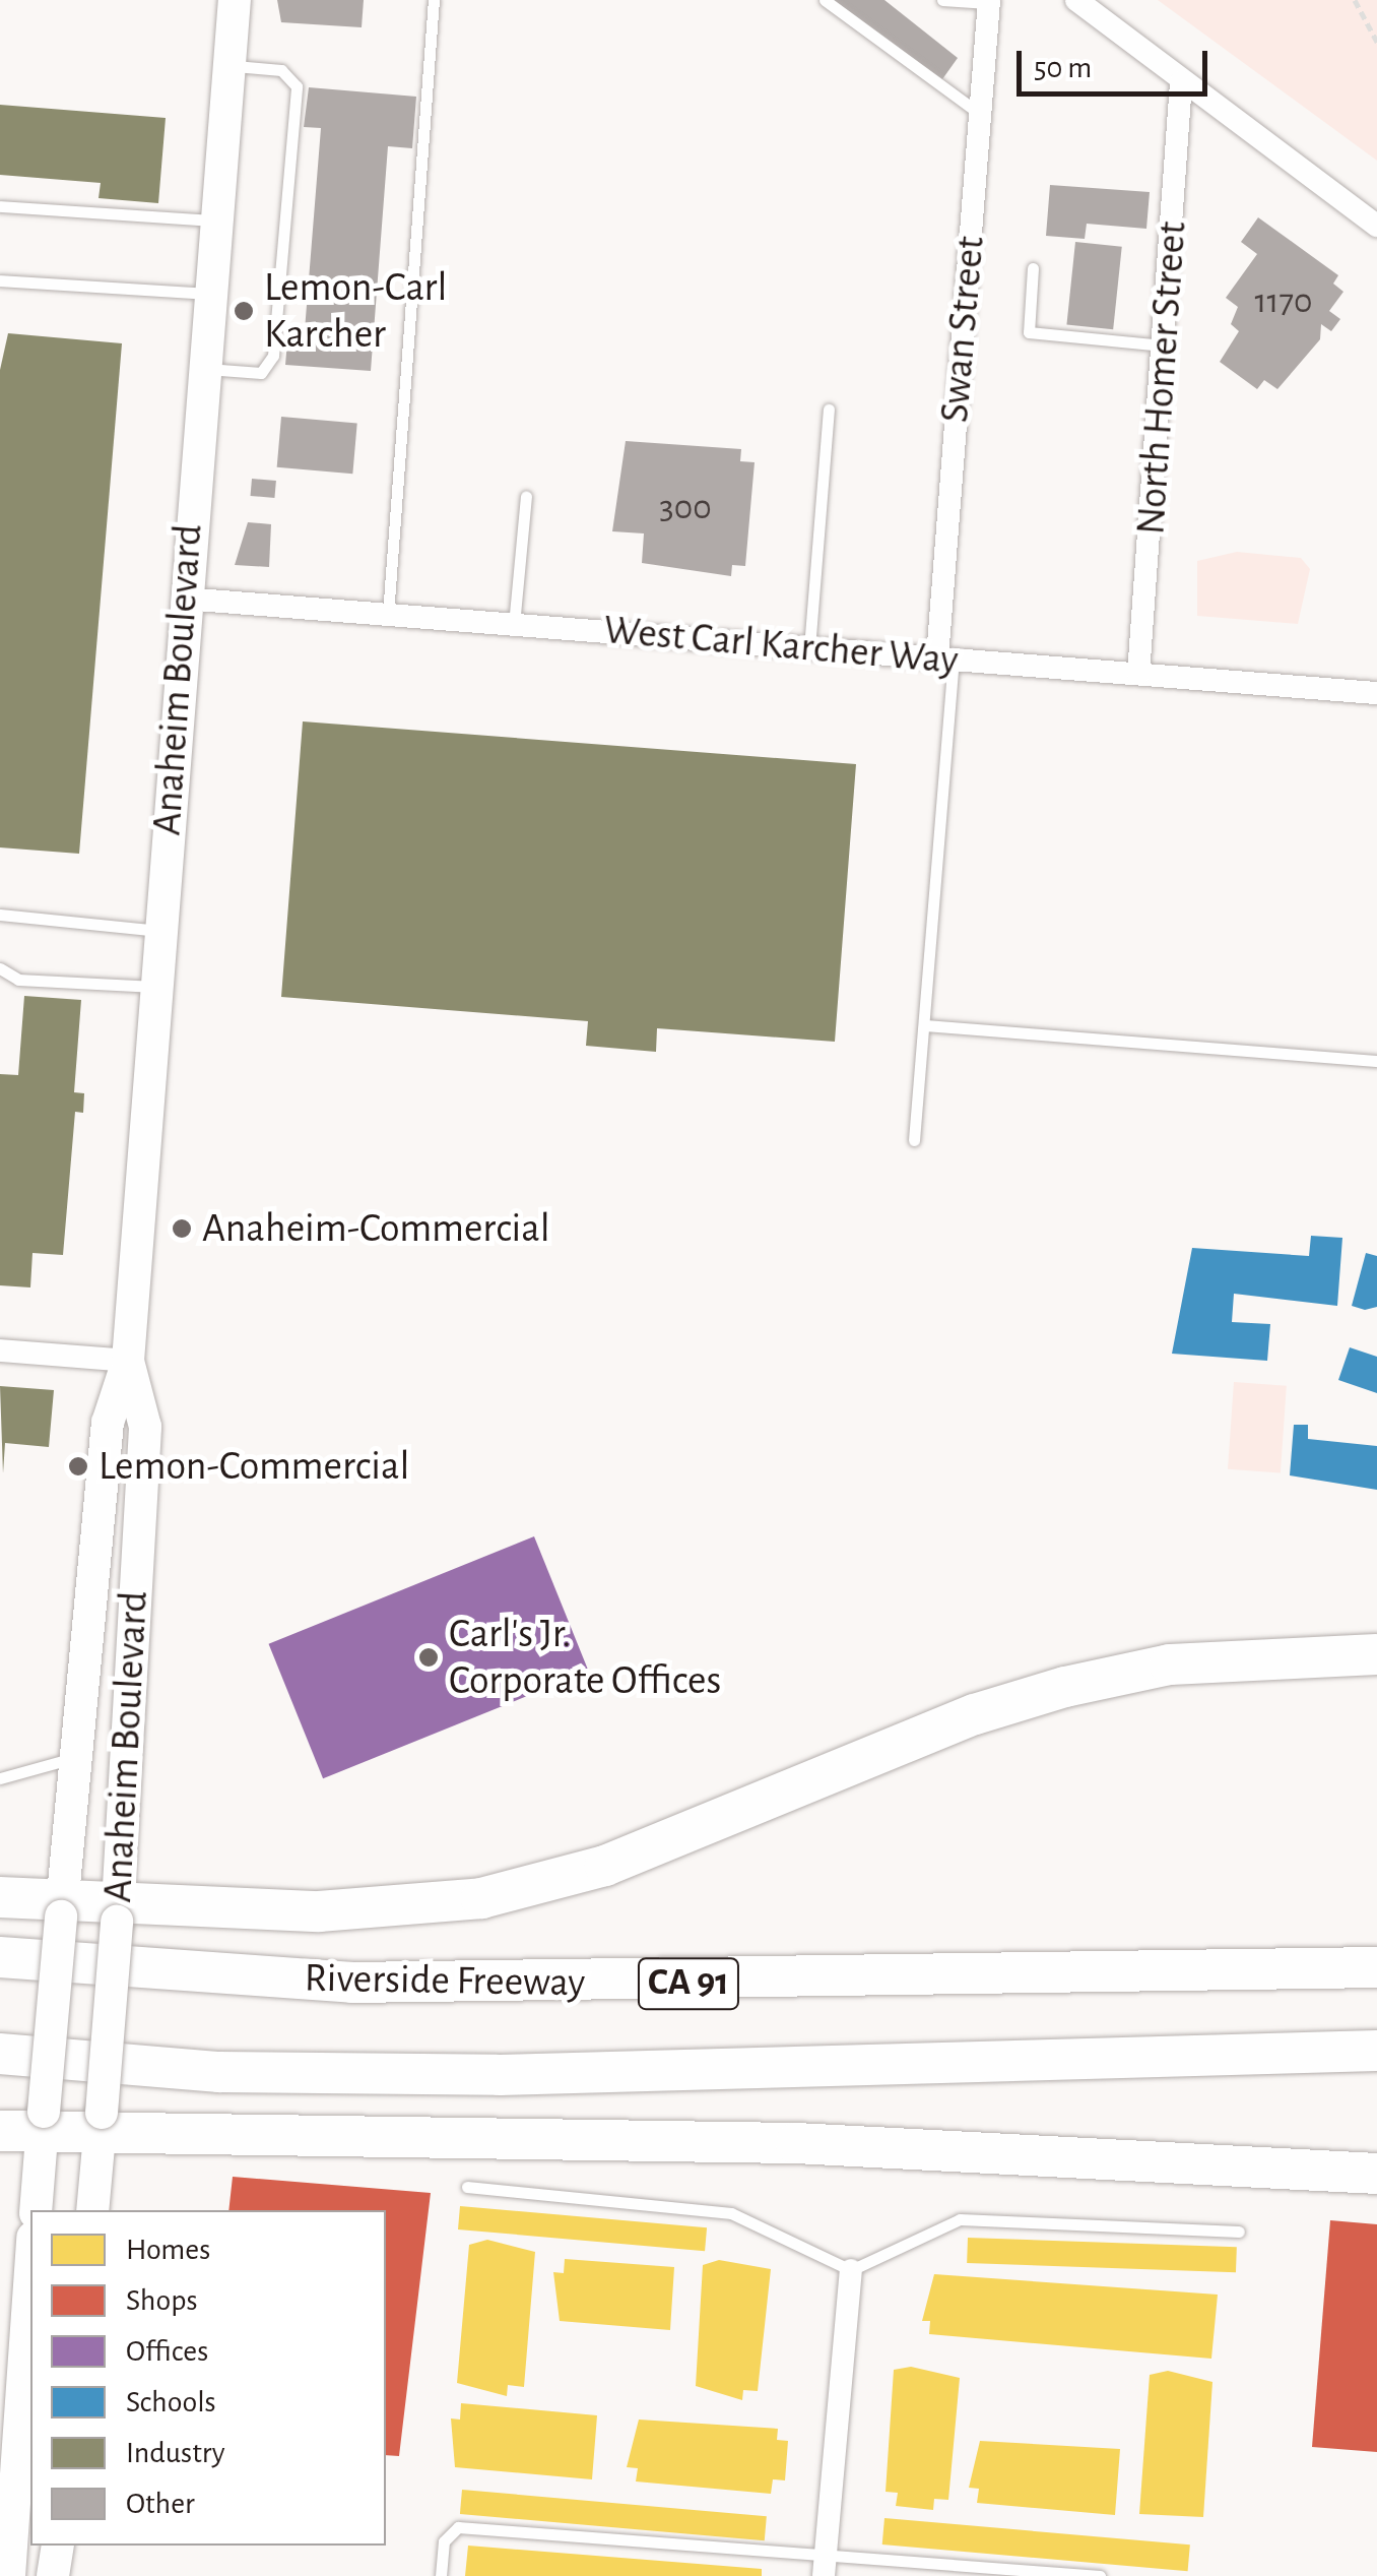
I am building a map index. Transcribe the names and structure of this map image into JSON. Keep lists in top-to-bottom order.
{
  "streets": {
    "highway": ["Riverside Freeway", "CA 91"],
    "street": [
      "Swan Street",
      "North Homer Street",
      "West Carl Karcher Way",
      "Anaheim Boulevard"
    ]
  },
  "crossings": [
    ["Swan Street", "West Carl Karcher Way"],
    ["North Homer Street", "West Carl Karcher Way"],
    ["West Carl Karcher Way", "Anaheim Boulevard"]
  ],
  "places": [
    "Lemon-Carl Karcher",
    "Anaheim-Commercial",
    "Lemon-Commercial",
    "Carl's Jr. Corporate Offices"
  ],
  "house_numbers": ["1170", "300"],
  "legend": [
    "Homes",
    "Shops",
    "Offices",
    "Schools",
    "Industry",
    "Other"
  ],
  "scale_bar": "50 m"
}
